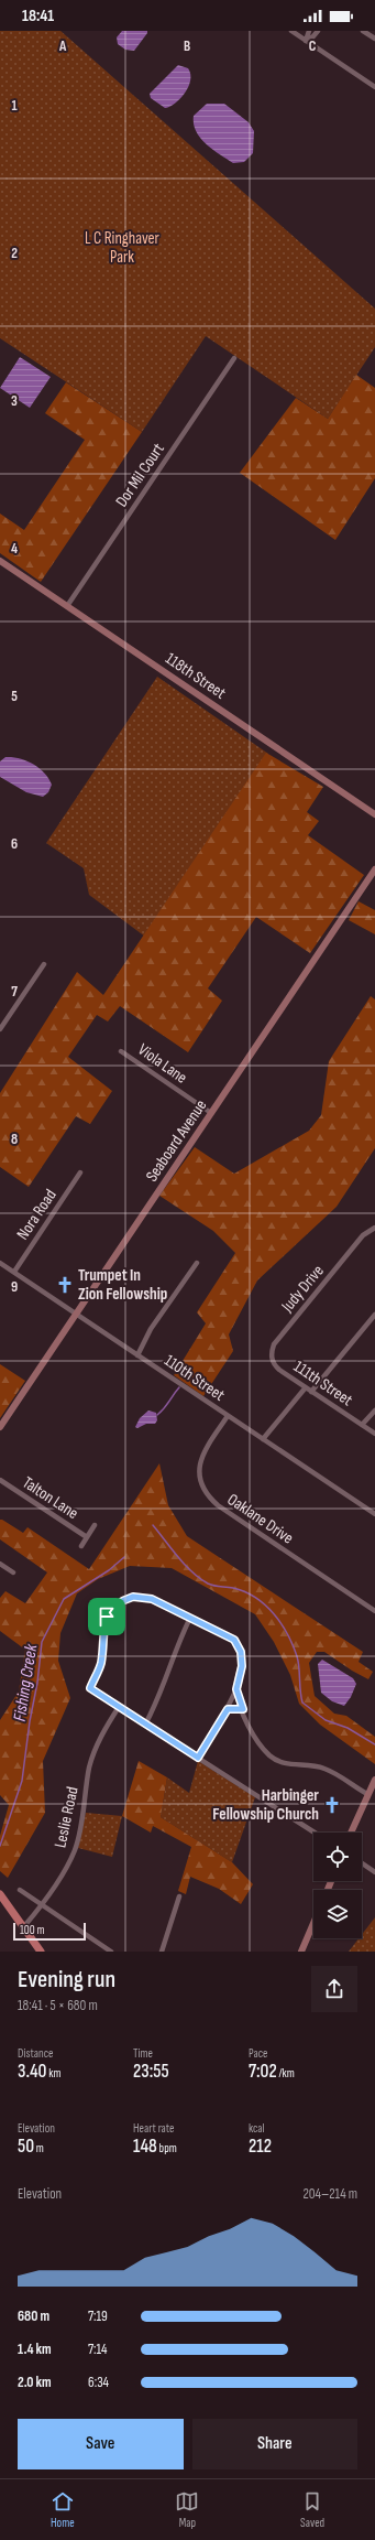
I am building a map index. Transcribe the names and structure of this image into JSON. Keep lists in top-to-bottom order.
{
  "streets": {
    "street": [
      "Dor Mil Court",
      "118th Street",
      "Viola Lane",
      "Seaboard Avenue",
      "Nora Road",
      "Judy Drive",
      "110th Street",
      "111th Street",
      "Talton Lane",
      "Oaklane Drive",
      "Leslie Road"
    ]
  },
  "crossings": [
    ["Dor Mil Court", "118th Street"],
    ["Viola Lane", "Seaboard Avenue"],
    ["Seaboard Avenue", "110th Street"],
    ["Nora Road", "110th Street"],
    ["Judy Drive", "111th Street"],
    ["110th Street", "Oaklane Drive"]
  ],
  "water": ["Fishing Creek"],
  "parks": ["L C Ringhaver Park"],
  "places": {
    "church": ["Trumpet In Zion Fellowship", "Harbinger Fellowship Church"]
  },
  "scale_bar": "100 m",
  "page": {
    "status": "18:41",
    "scale": "100 m",
    "heading": ["Evening run", "18:41 · 5 × 680 m"],
    "stats": [
      ["Distance", "3.40 km"],
      ["Time", "23:55"],
      ["Pace", "7:02 /km"],
      ["Elevation", "50 m"],
      ["Heart rate", "148 bpm"],
      ["kcal", "212"]
    ],
    "chart": ["Elevation", "204–214 m"],
    "list": [
      {
        "name": "680 m",
        "note": "7:19"
      },
      {
        "name": "1.4 km",
        "note": "7:14"
      },
      {
        "name": "2.0 km",
        "note": "6:34"
      }
    ],
    "buttons": ["Save", "Share"],
    "tabs": ["Home", "Map", "Saved"]
  },
  "grid": {
    "columns": ["A", "B", "C"],
    "rows": [
      "1",
      "2",
      "3",
      "4",
      "5",
      "6",
      "7",
      "8",
      "9"
    ]
  }
}
